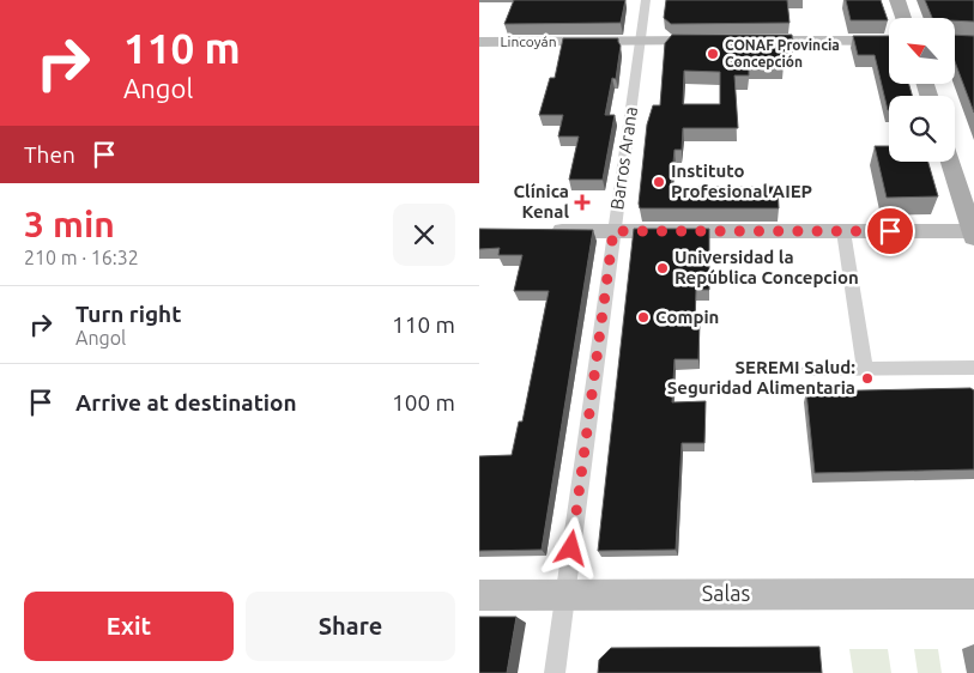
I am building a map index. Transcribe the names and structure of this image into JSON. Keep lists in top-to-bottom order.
{
  "streets": {
    "street": ["Lincoyán", "Barros Arana", "Salas"]
  },
  "crossings": [
    ["Lincoyán", "Barros Arana"],
    ["Barros Arana", "Salas"]
  ],
  "places": {
    "other": [
      "CONAF Provincia Concepción",
      "Instituto Profesional AIEP",
      "Universidad la República Concepcion",
      "Compin",
      "SEREMI Salud: Seguridad Alimentaria"
    ],
    "health": ["Clínica Kenal"]
  },
  "north": "top left",
  "page": {
    "turn": ["110 m", "Angol"],
    "then": "Then",
    "heading": ["3 min", "210 m · 16:32"],
    "list": [
      {
        "name": "Turn right",
        "note": "Angol",
        "value": "110 m"
      },
      {
        "name": "Arrive at destination",
        "value": "100 m"
      }
    ],
    "buttons": ["Exit", "Share"]
  }
}
